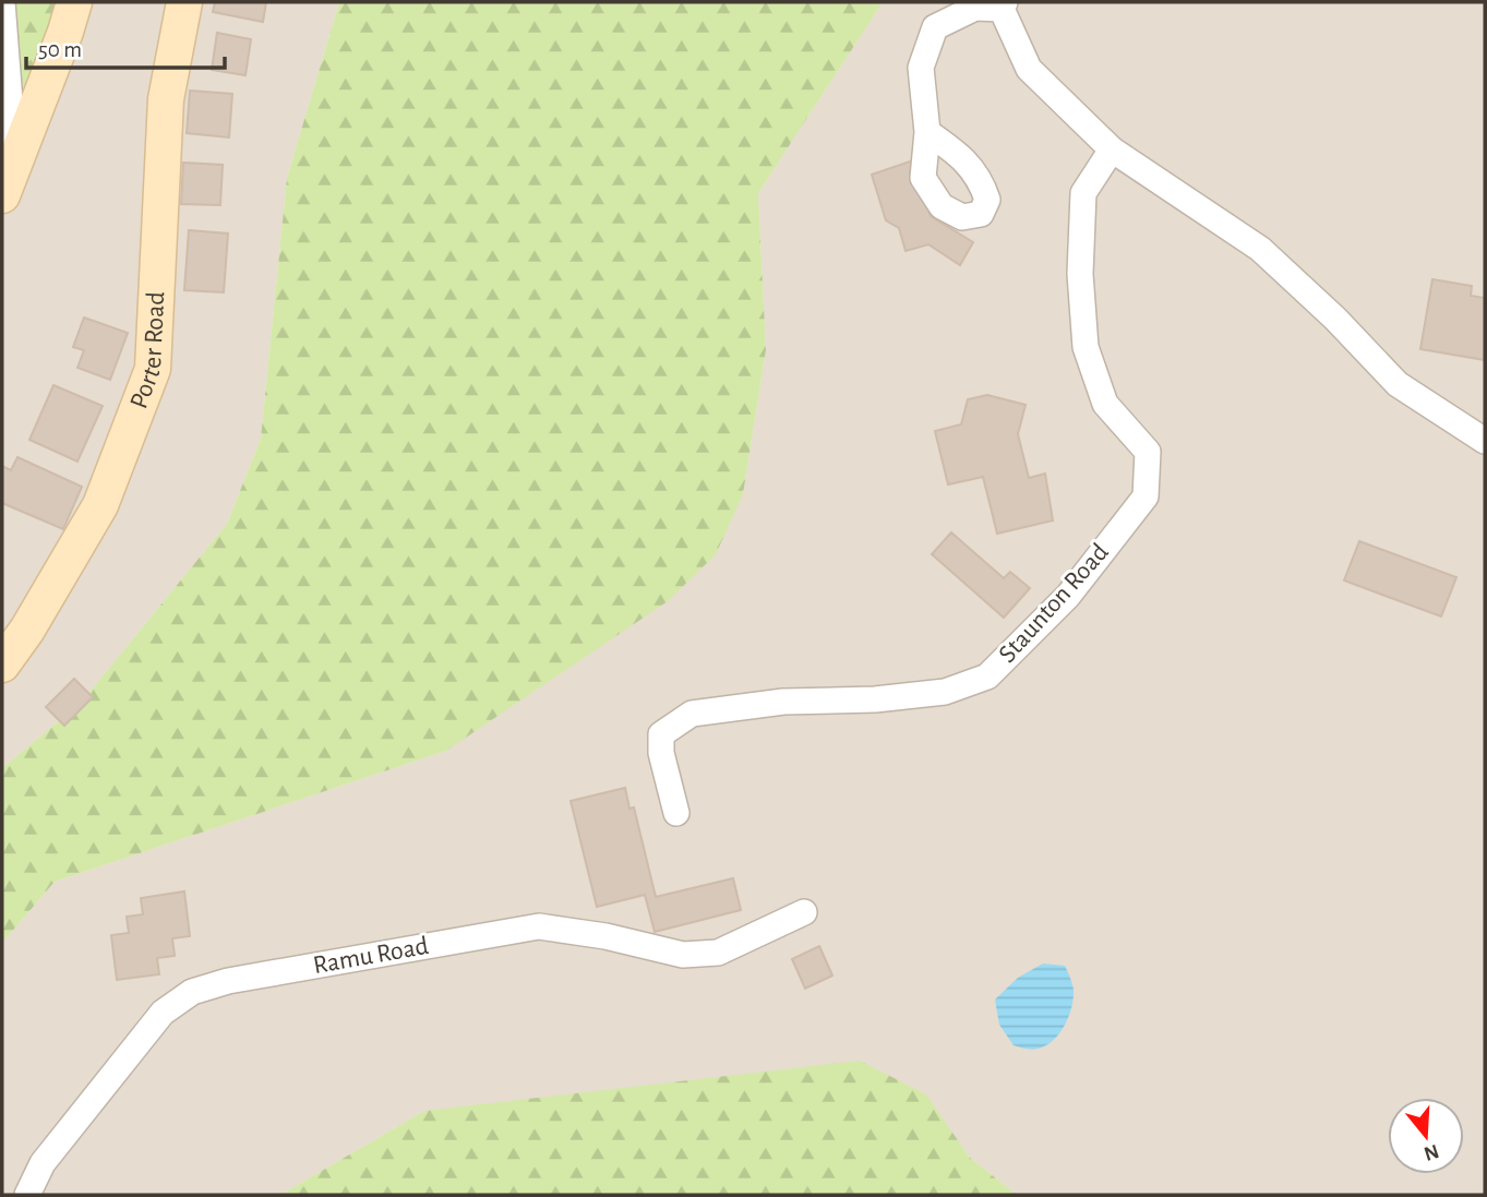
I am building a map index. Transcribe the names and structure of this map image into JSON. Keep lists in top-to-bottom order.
{
  "streets": {
    "street": ["Porter Road", "Staunton Road", "Ramu Road"]
  },
  "scale_bar": "50 m",
  "north": "bottom"
}
